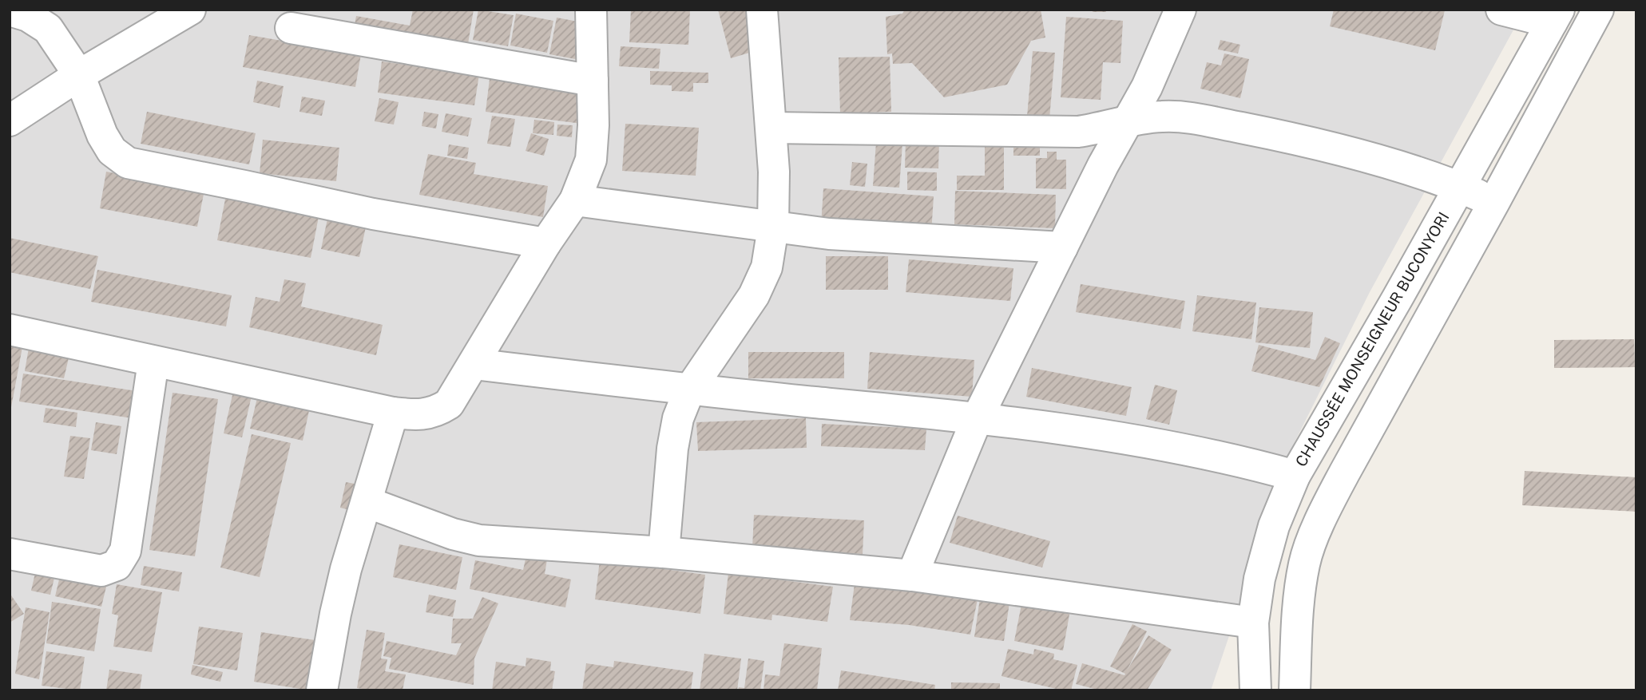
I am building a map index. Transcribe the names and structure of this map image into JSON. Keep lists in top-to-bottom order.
{
  "streets": {
    "street": ["CHAUSSÉE MONSEIGNEUR BUCONYORI"]
  }
}
